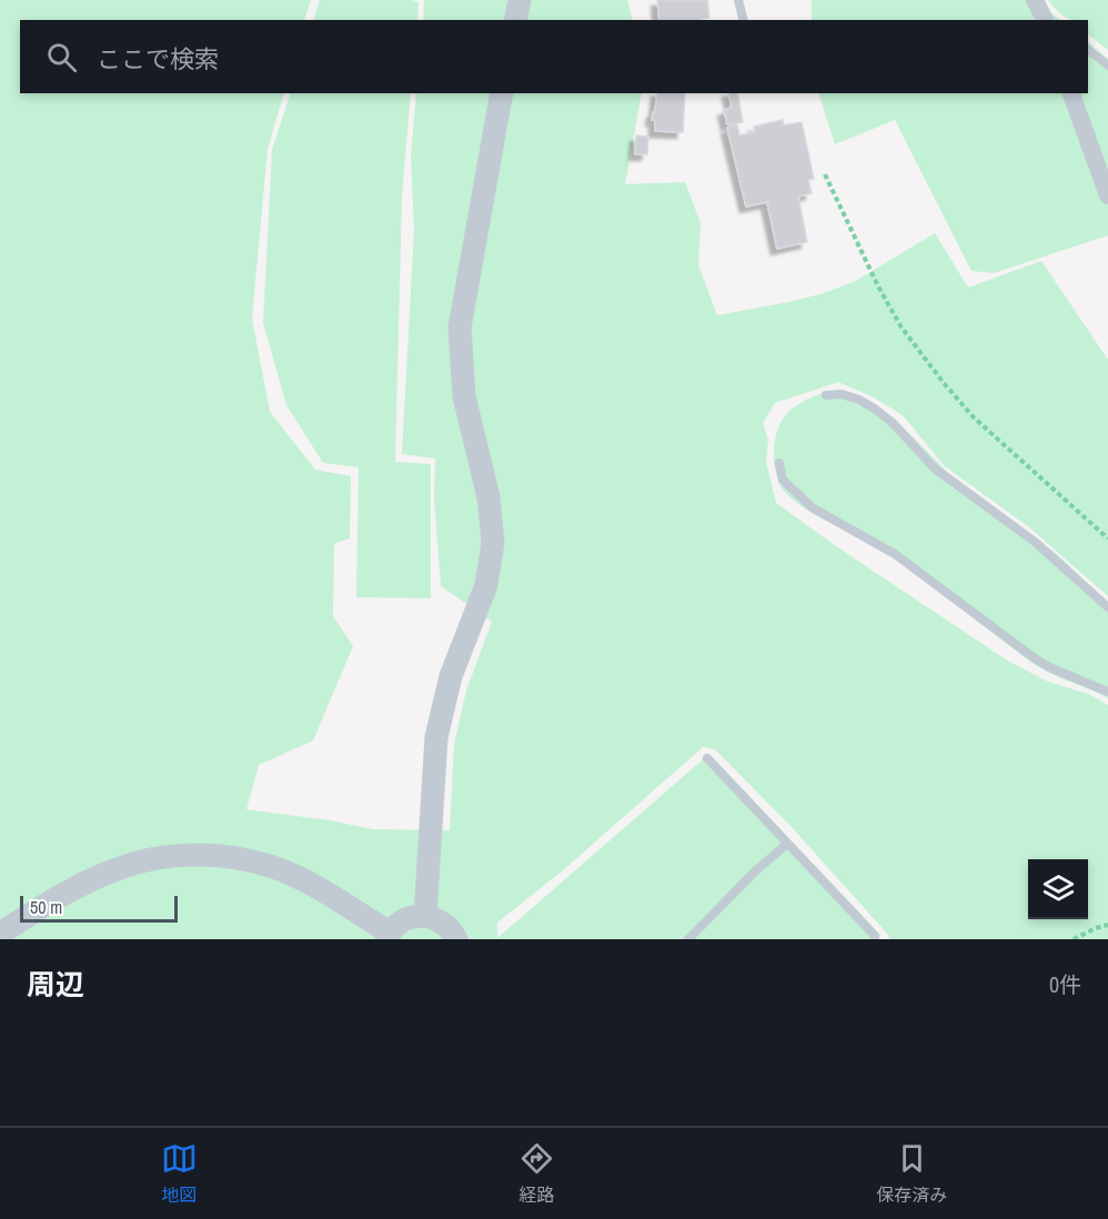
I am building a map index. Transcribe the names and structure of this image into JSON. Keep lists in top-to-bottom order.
{
  "scale_bar": "50 m",
  "page": {
    "search": "ここで検索",
    "scale": "50 m",
    "heading": ["周辺", "0件"],
    "nav": ["地図", "経路", "保存済み"]
  }
}
